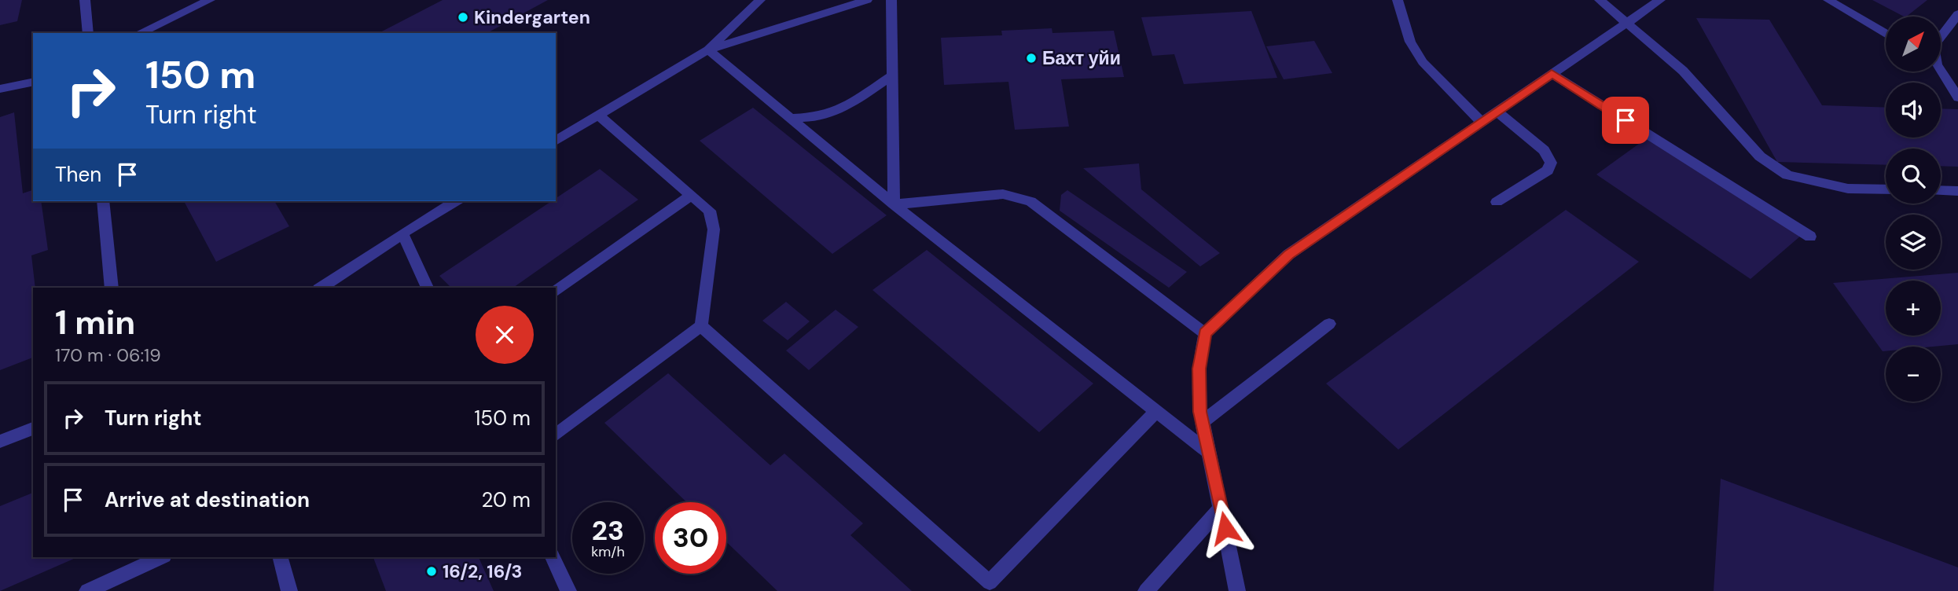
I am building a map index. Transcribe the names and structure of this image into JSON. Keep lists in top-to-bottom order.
{
  "places": ["Kindergarten", "Бахт уйи", "16/2, 16/3"],
  "north": "top right",
  "page": {
    "map_buttons": ["+", "−"],
    "turn": ["150 m", "Turn right"],
    "then": "Then",
    "heading": ["1 min", "170 m · 06:19"],
    "list": [
      {
        "name": "Turn right",
        "value": "150 m"
      },
      {
        "name": "Arrive at destination",
        "value": "20 m"
      }
    ],
    "speed": "23 km/h",
    "limit": "30"
  }
}
